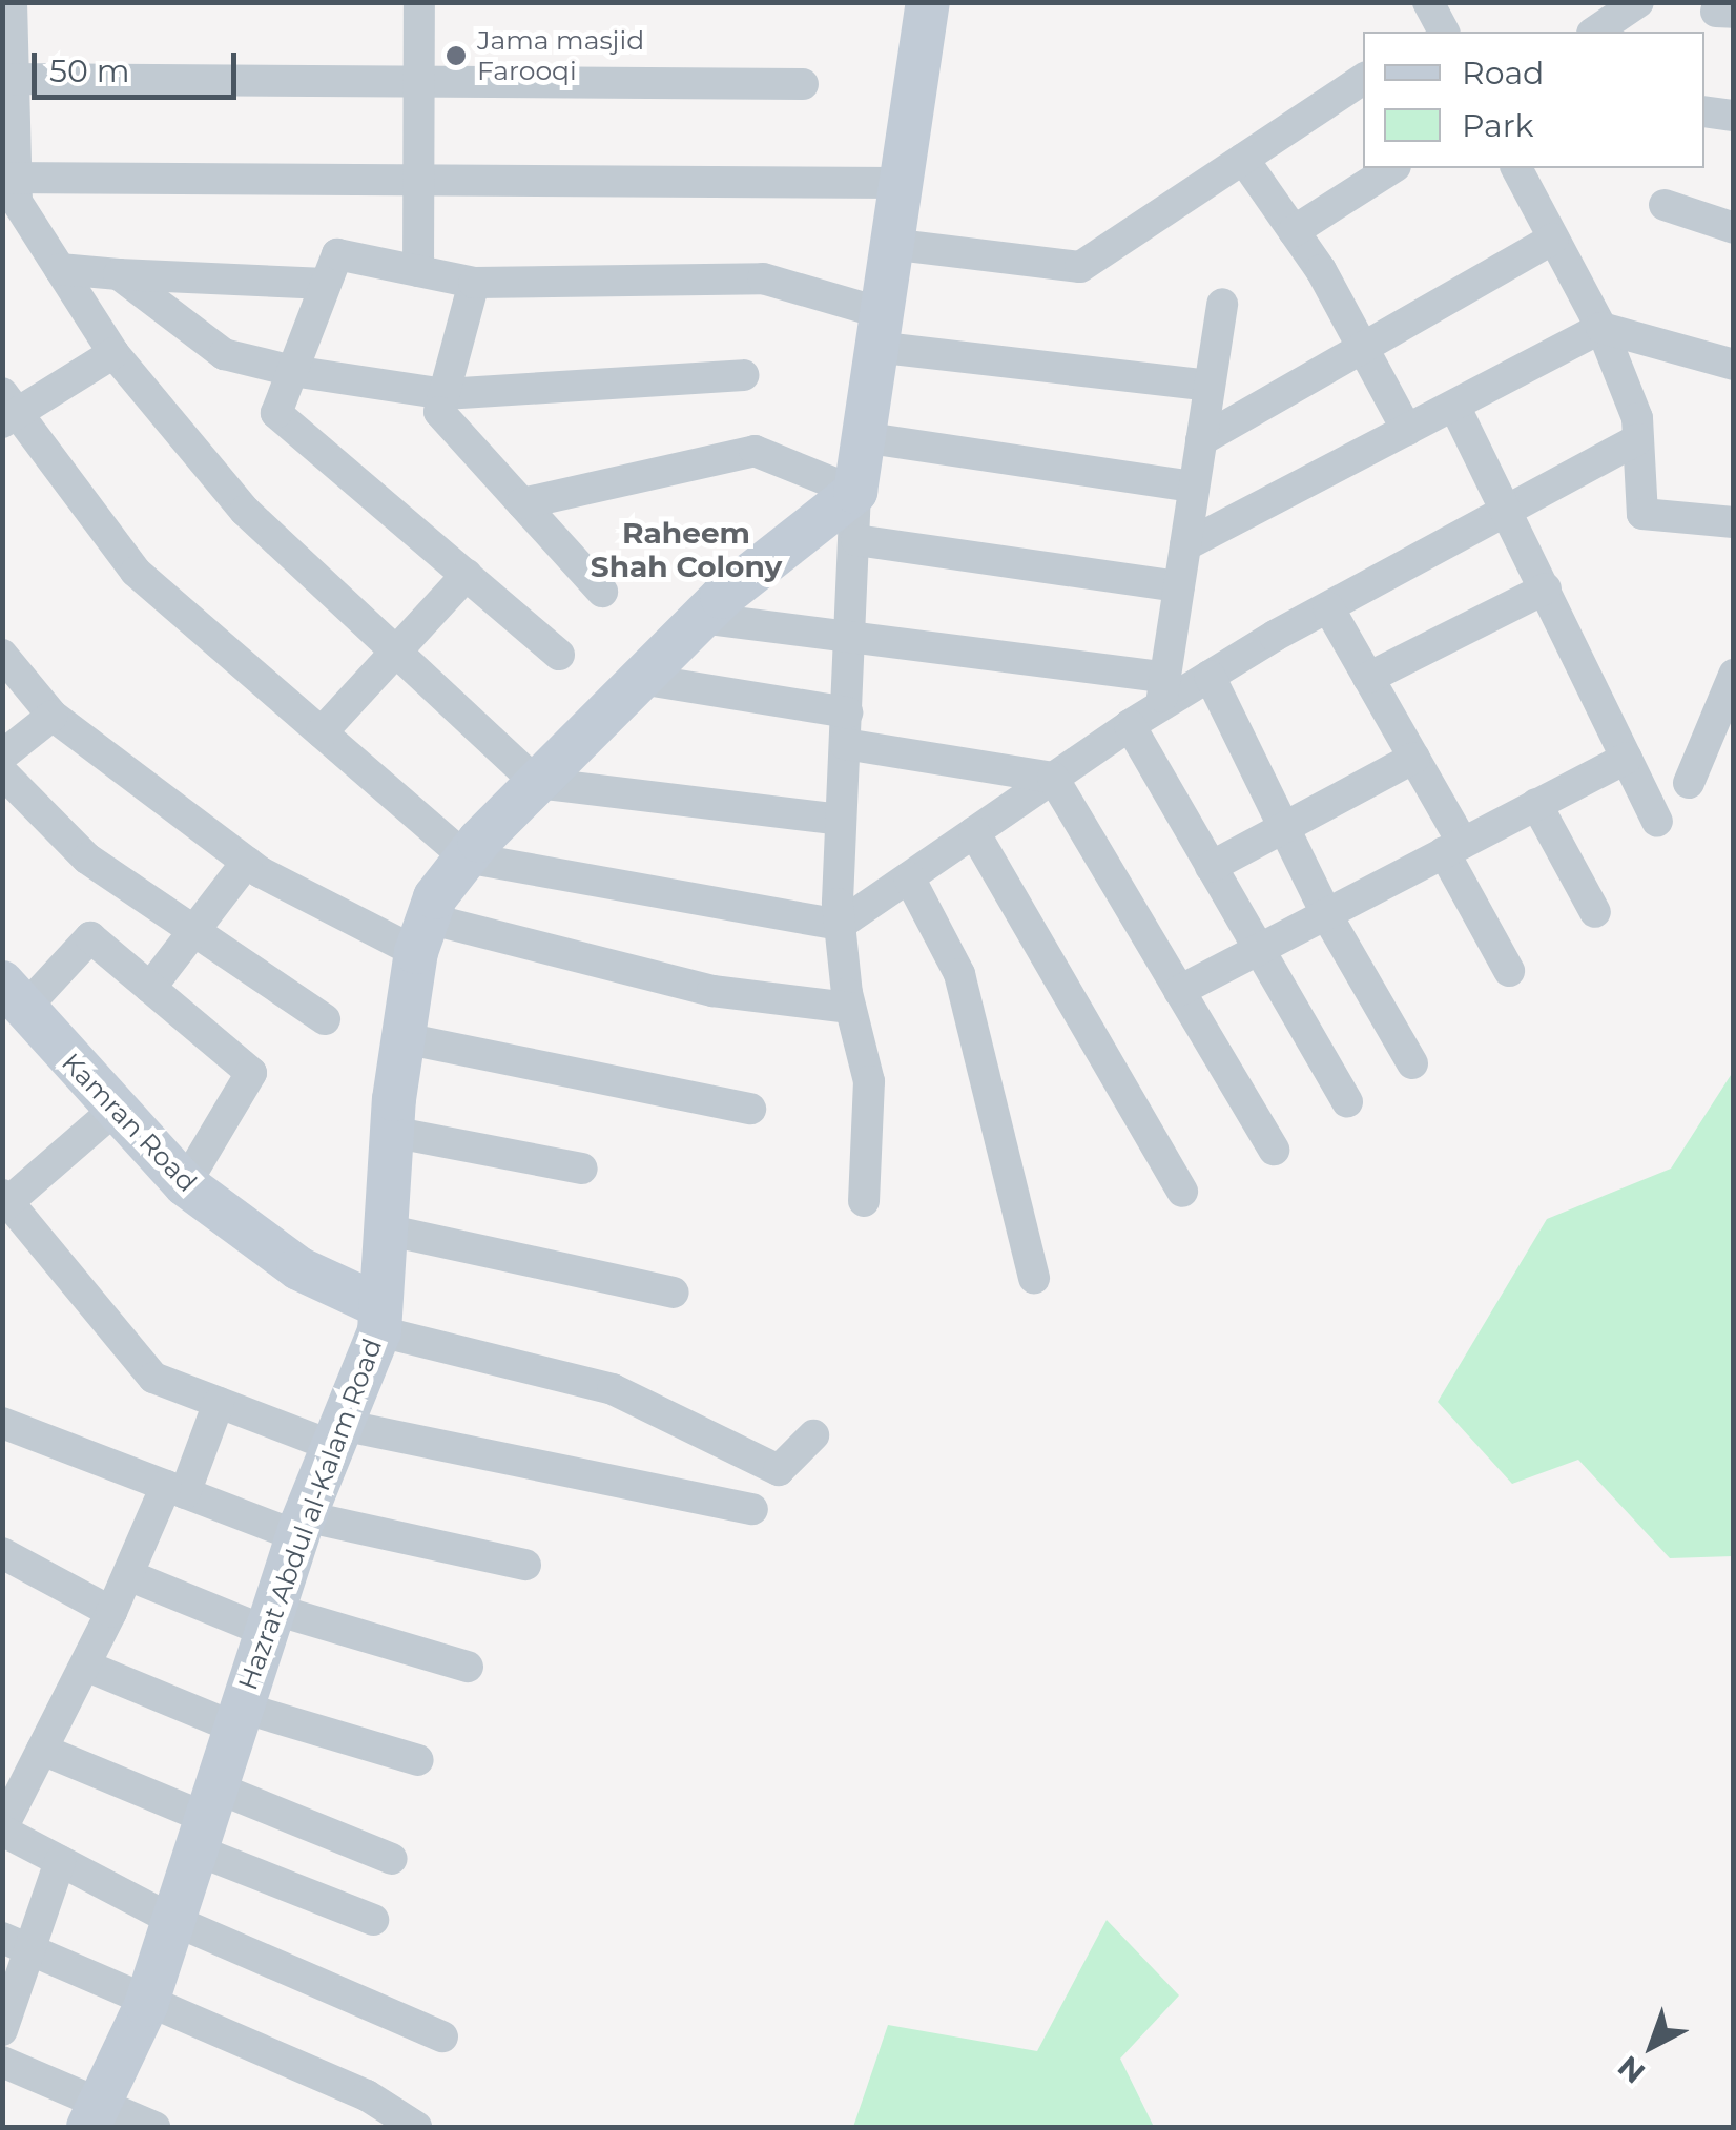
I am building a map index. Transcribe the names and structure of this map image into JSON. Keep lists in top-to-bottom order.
{
  "streets": {
    "street": ["Kamran Road", "Hazrat Abdul al-Kalam Road"]
  },
  "crossings": [
    ["Kamran Road", "Hazrat Abdul al-Kalam Road"]
  ],
  "districts": ["Raheem Shah Colony"],
  "places": ["Jama masjid Farooqi"],
  "legend": ["Road", "Park"],
  "scale_bar": "50 m",
  "north": "bottom left"
}
